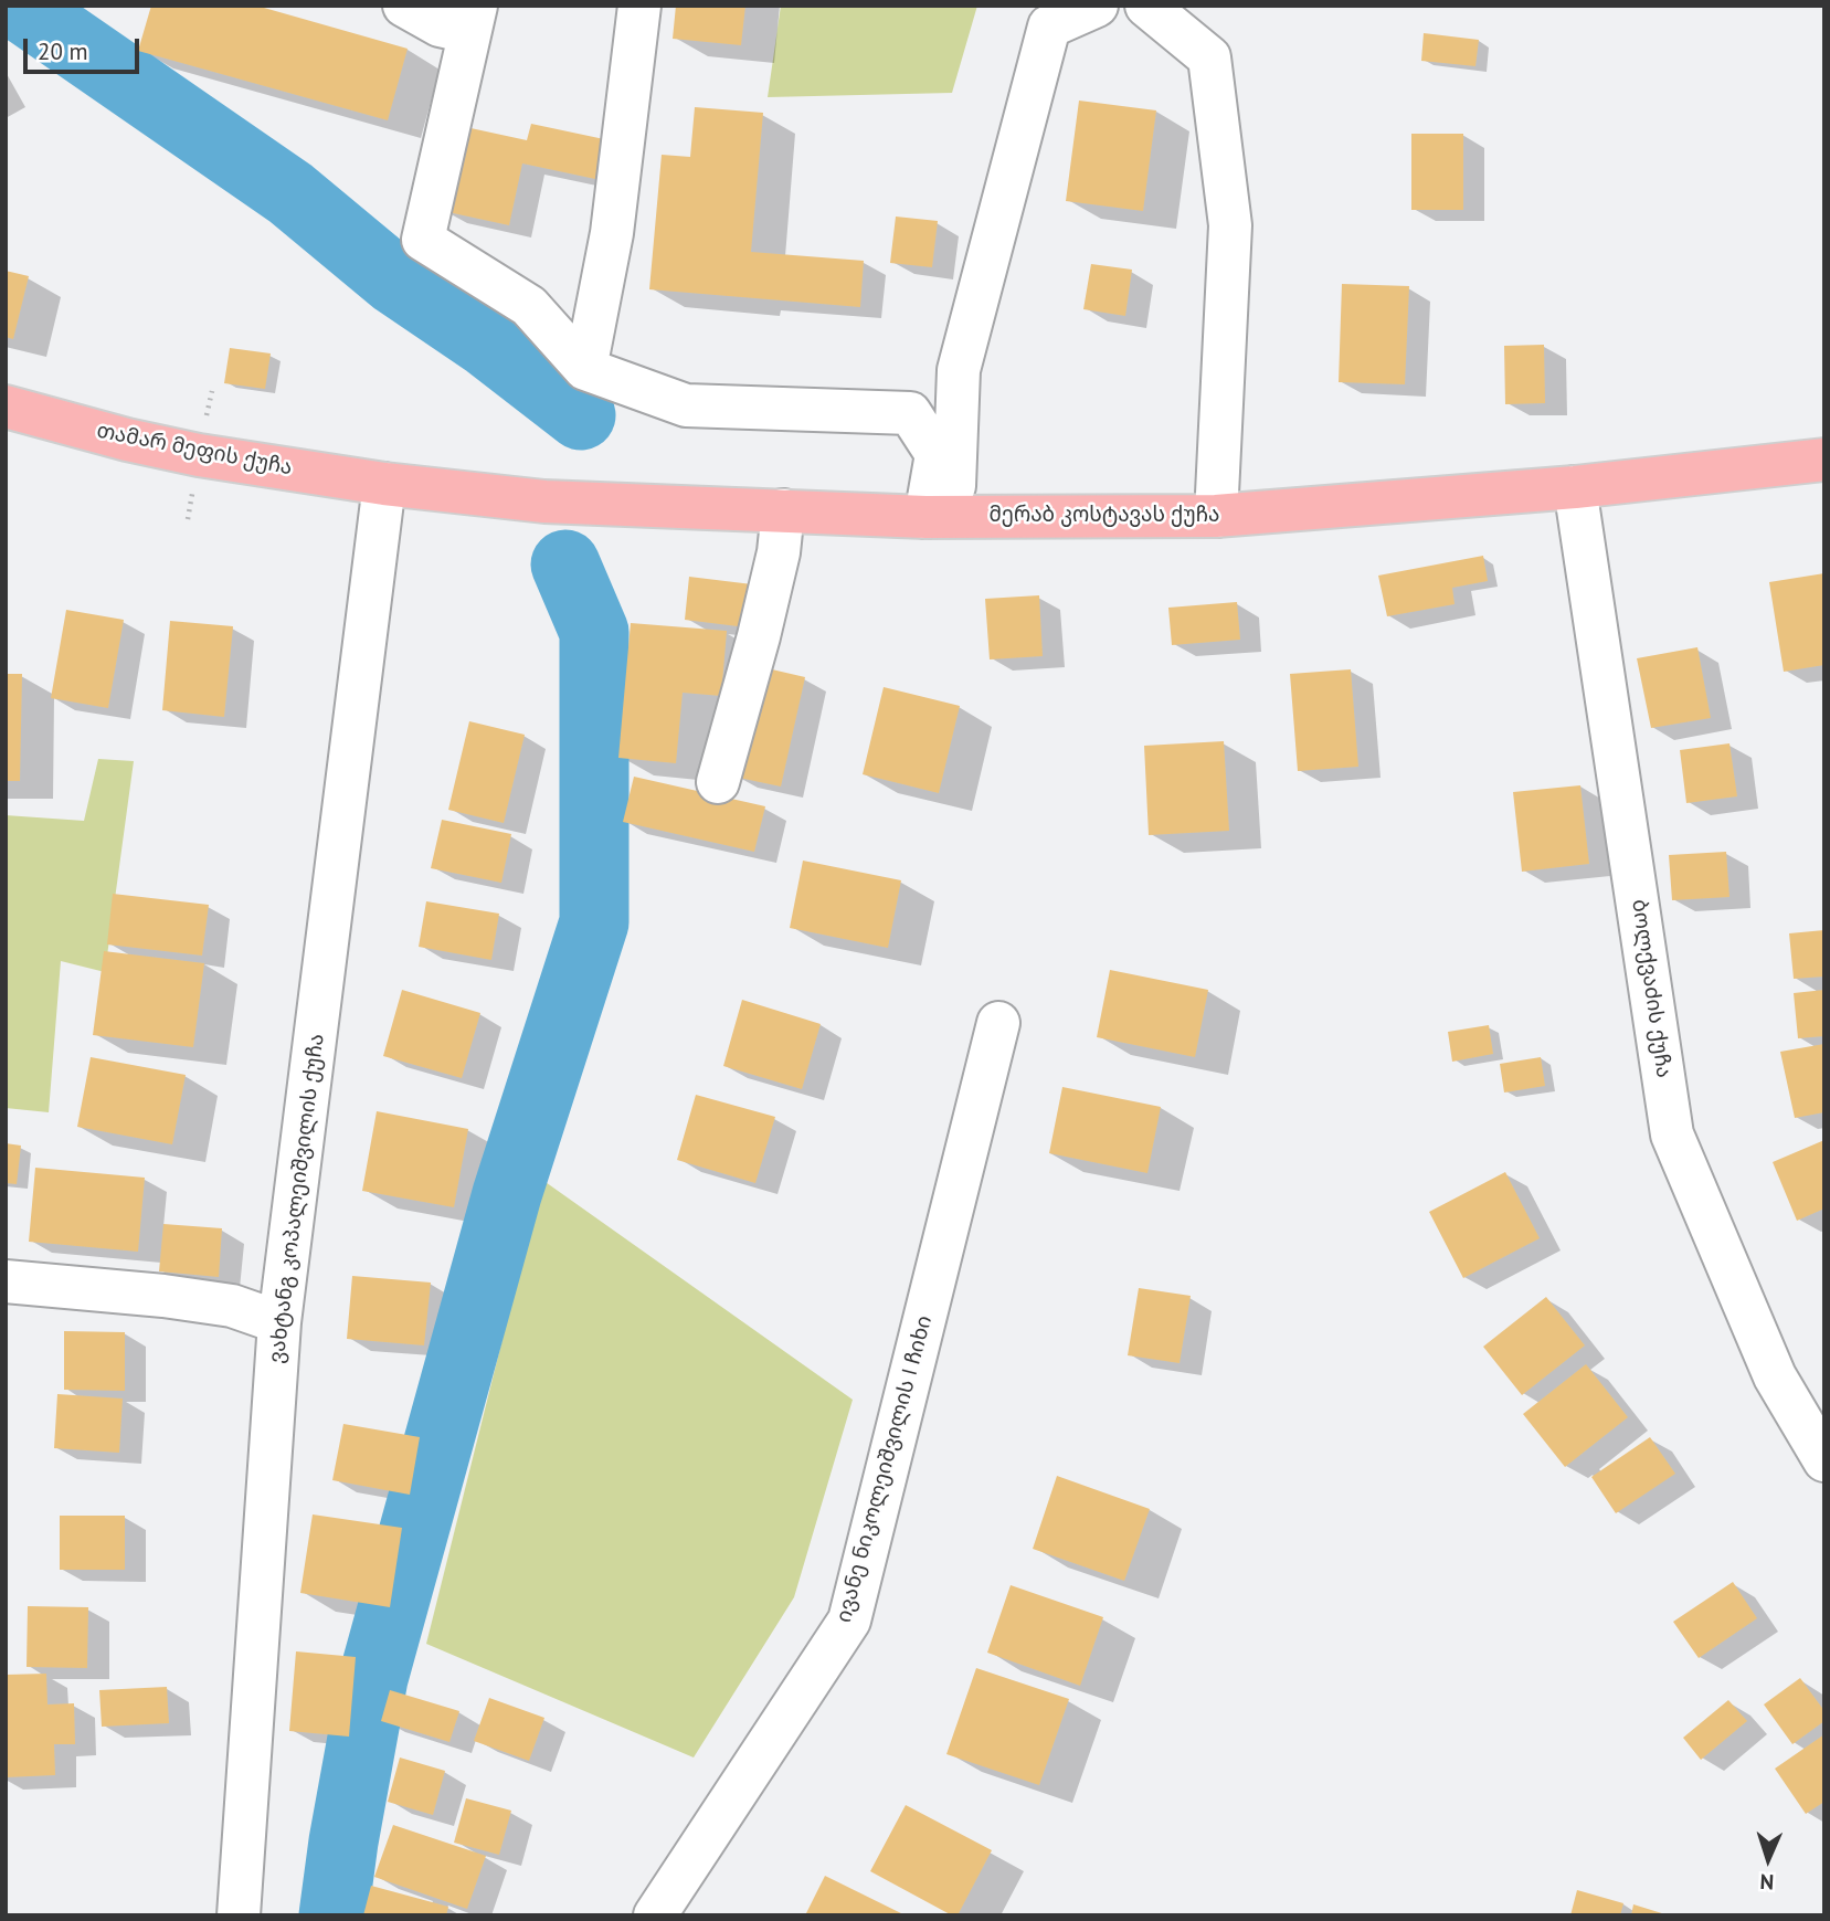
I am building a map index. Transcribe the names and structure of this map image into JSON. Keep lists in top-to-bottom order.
{
  "streets": {
    "main road": ["თამარ მეფის ქუჩა", "მერაბ კოსტავას ქუჩა"],
    "street": ["ბოლქვაძის ქუჩა", "ვახტანგ კოპალეიშვილის ქუჩა", "ივანე ნიკოლეიშვილის I ჩიხი"]
  },
  "crossings": [
    ["თამარ მეფის ქუჩა", "მერაბ კოსტავას ქუჩა"],
    ["თამარ მეფის ქუჩა", "ვახტანგ კოპალეიშვილის ქუჩა"],
    ["მერაბ კოსტავას ქუჩა", "ბოლქვაძის ქუჩა"],
    ["მერაბ კოსტავას ქუჩა", "ვახტანგ კოპალეიშვილის ქუჩა"]
  ],
  "scale_bar": "20 m",
  "north": "bottom"
}
